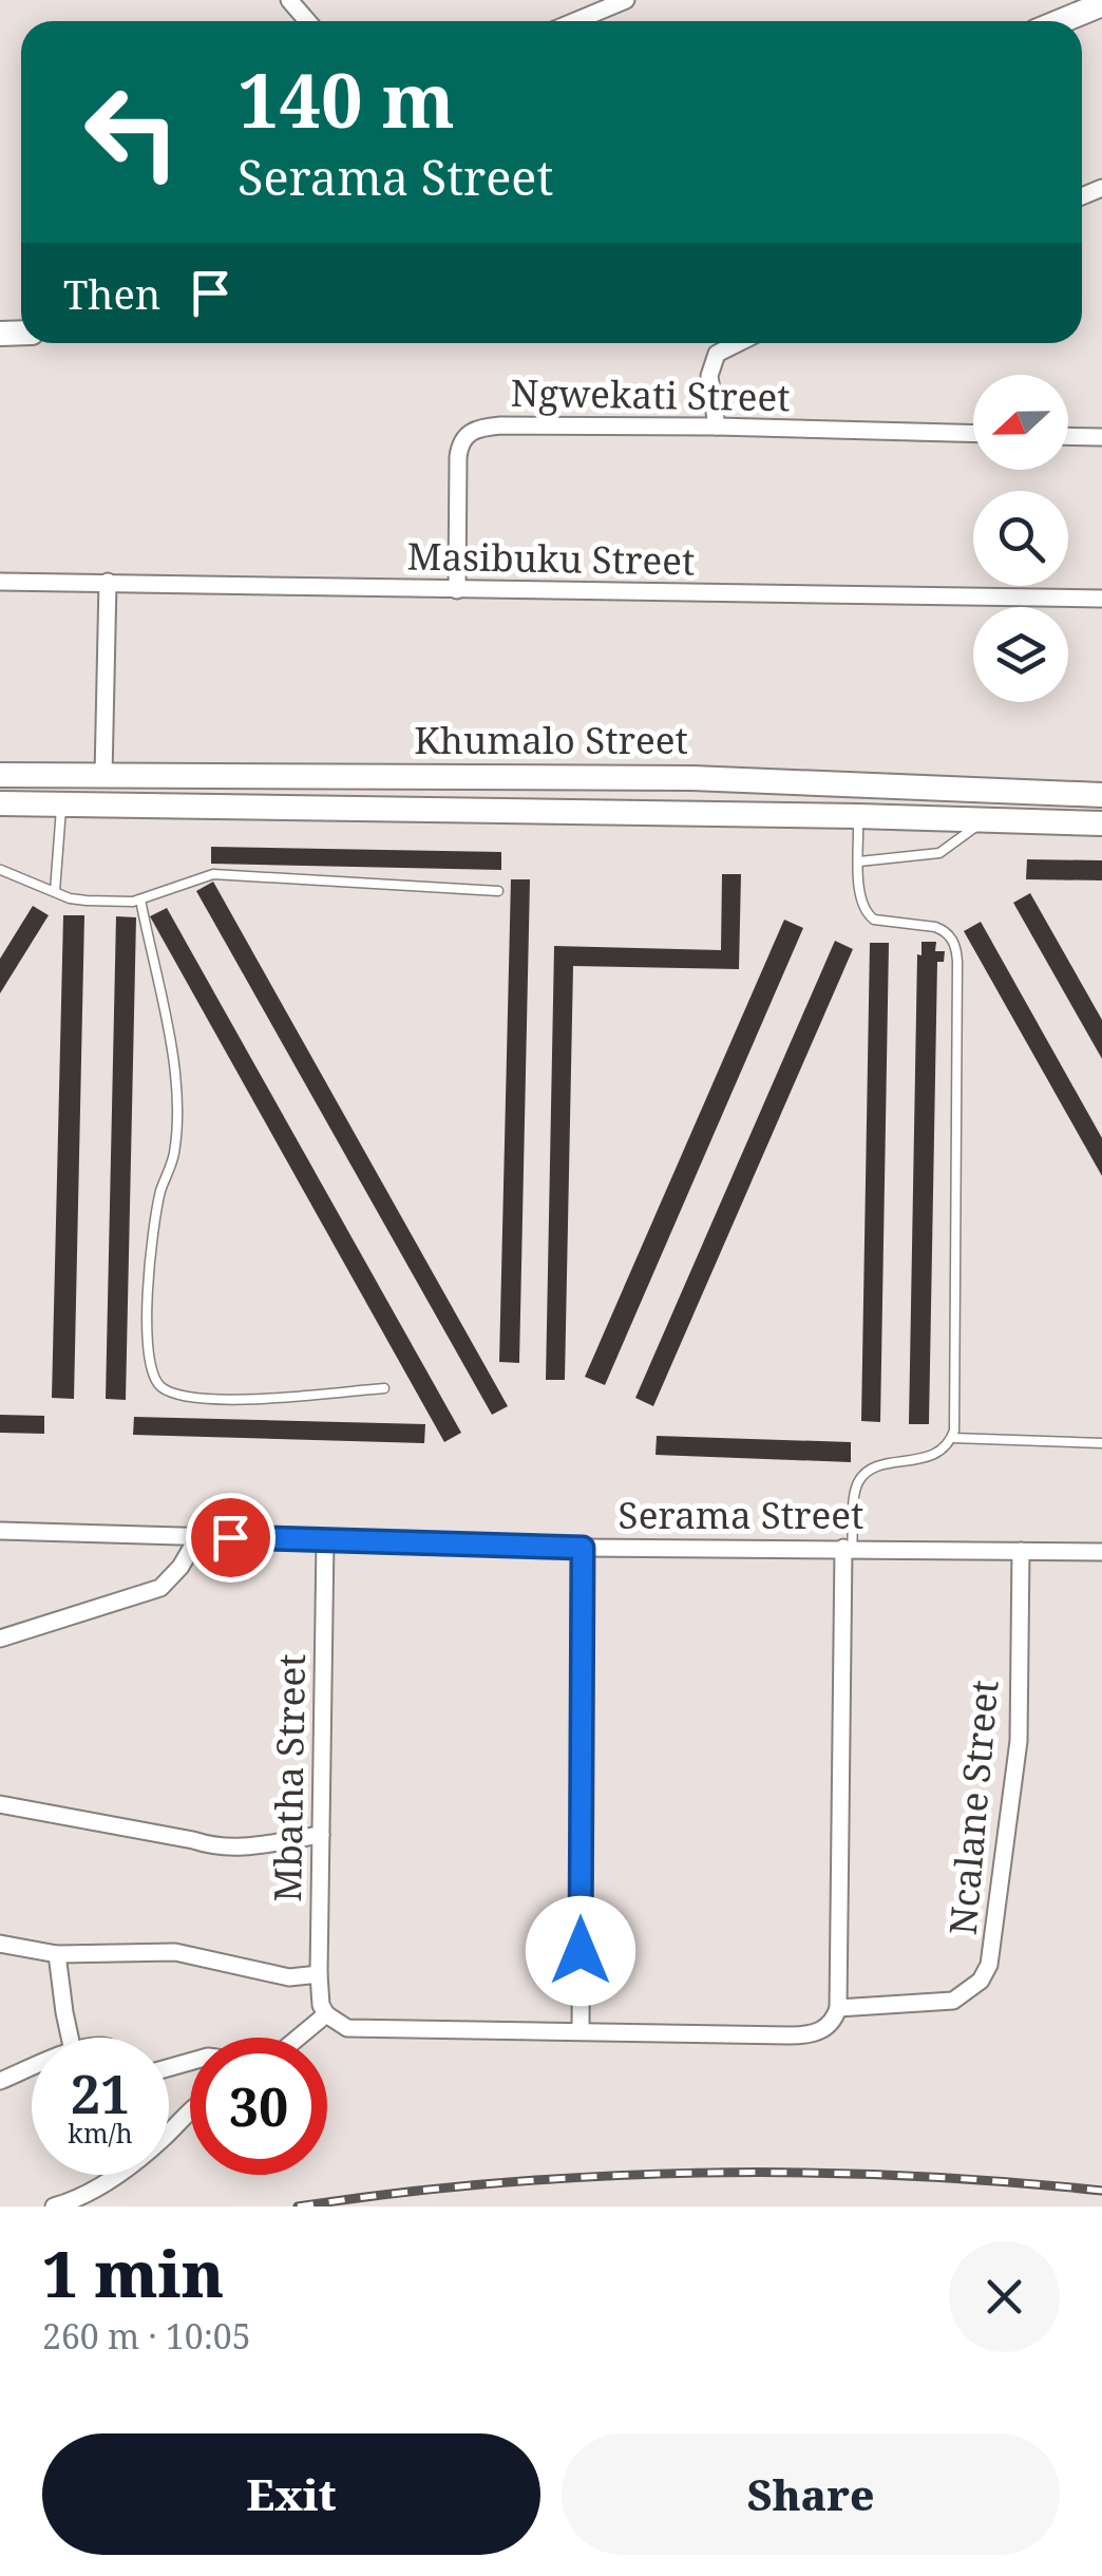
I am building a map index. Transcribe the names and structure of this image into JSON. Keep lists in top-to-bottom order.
{
  "streets": {
    "street": [
      "Ngwekati Street",
      "Masibuku Street",
      "Khumalo Street",
      "Serama Street",
      "Mbatha Street",
      "Ncalane Street"
    ]
  },
  "crossings": [
    ["Ngwekati Street", "Masibuku Street"],
    ["Serama Street", "Mbatha Street"],
    ["Serama Street", "Ncalane Street"]
  ],
  "north": "left",
  "page": {
    "turn": ["140 m", "Serama Street"],
    "then": "Then",
    "speed": "21 km/h",
    "limit": "30",
    "heading": ["1 min", "260 m · 10:05"],
    "buttons": ["Exit", "Share"]
  }
}
